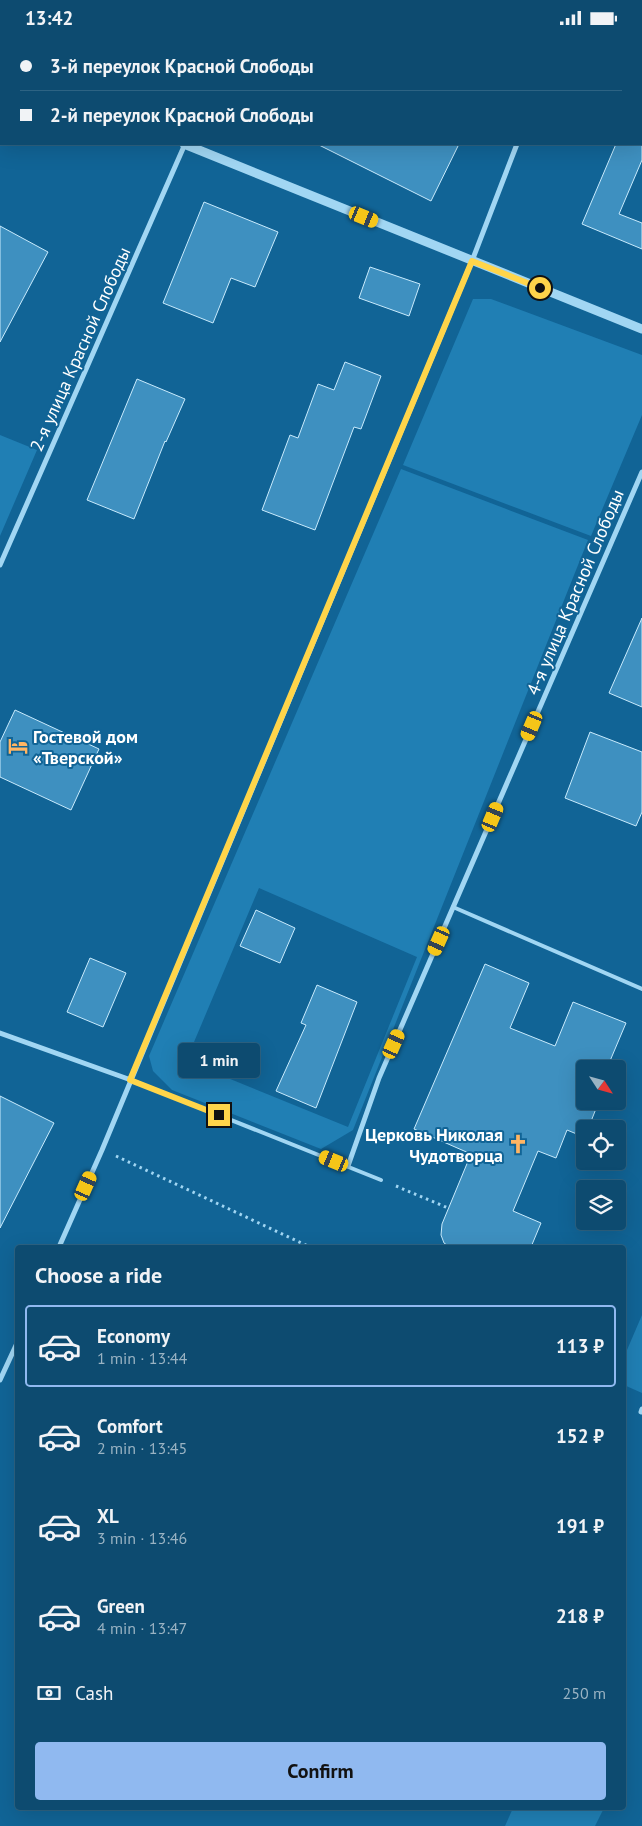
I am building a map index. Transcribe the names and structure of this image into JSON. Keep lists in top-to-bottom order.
{
  "streets": {
    "street": ["2-я улица Красной Слободы", "4-я улица Красной Слободы"]
  },
  "places": {
    "hotel": ["Гостевой дом «Тверской»"],
    "church": ["Церковь Николая Чудотворца"]
  },
  "north": "bottom right",
  "page": {
    "status": "13:42",
    "banner": ["3-й переулок Красной Слободы", "2-й переулок Красной Слободы"],
    "bubble": "1 min",
    "heading": "Choose a ride",
    "list": [
      {
        "name": "Economy",
        "note": "1 min · 13:44",
        "value": "113 ₽"
      },
      {
        "name": "Comfort",
        "note": "2 min · 13:45",
        "value": "152 ₽"
      },
      {
        "name": "XL",
        "note": "3 min · 13:46",
        "value": "191 ₽"
      },
      {
        "name": "Green",
        "note": "4 min · 13:47",
        "value": "218 ₽"
      }
    ],
    "pay": ["Cash", "250 m"],
    "buttons": "Confirm"
  }
}
